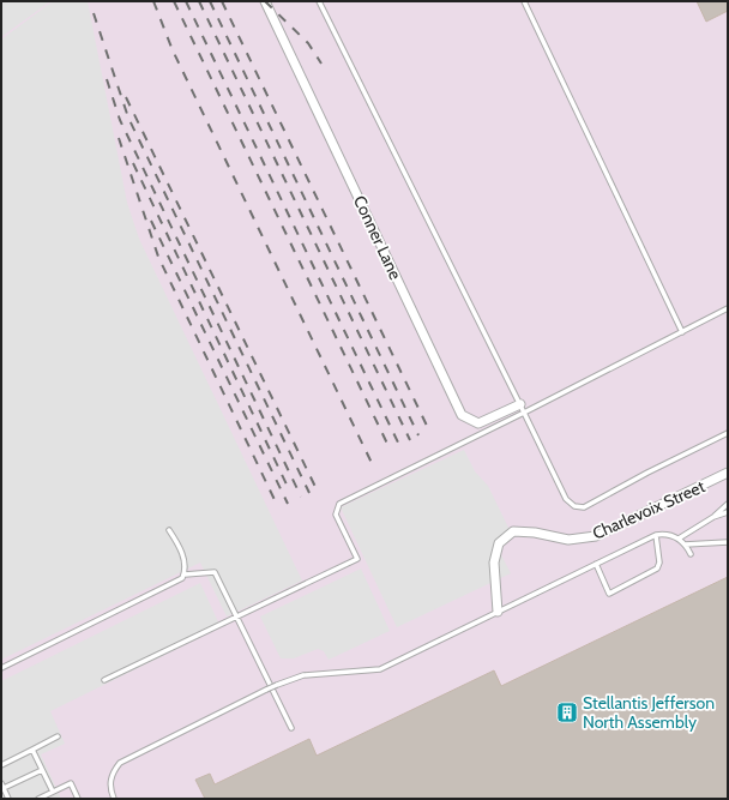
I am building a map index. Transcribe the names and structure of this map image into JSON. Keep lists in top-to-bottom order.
{
  "streets": {
    "street": ["Conner Lane", "Charlevoix Street"]
  },
  "places": {
    "building": ["Stellantis Jefferson North Assembly"]
  }
}
